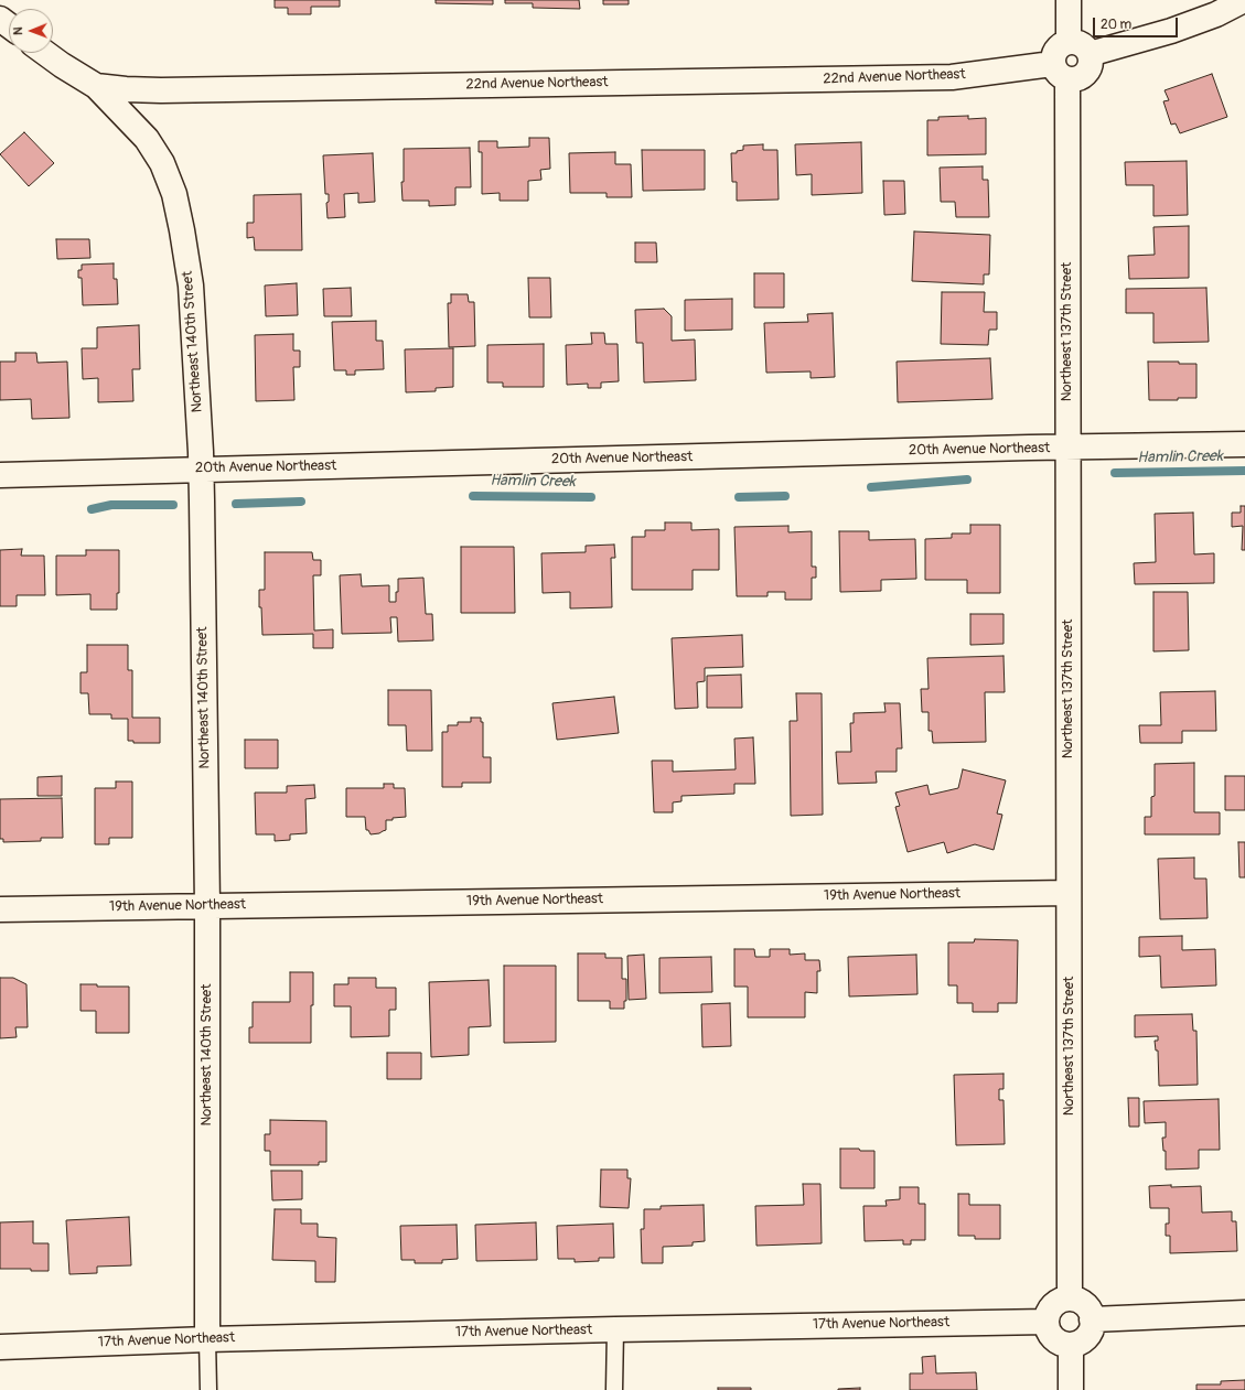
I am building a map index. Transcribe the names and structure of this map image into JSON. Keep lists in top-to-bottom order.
{
  "streets": {
    "street": [
      "22nd Avenue Northeast",
      "Northeast 137th Street",
      "Northeast 140th Street",
      "20th Avenue Northeast",
      "19th Avenue Northeast",
      "17th Avenue Northeast"
    ]
  },
  "crossings": [
    ["22nd Avenue Northeast", "Northeast 137th Street"],
    ["22nd Avenue Northeast", "Northeast 140th Street"],
    ["Northeast 137th Street", "20th Avenue Northeast"],
    ["Northeast 137th Street", "19th Avenue Northeast"],
    ["Northeast 137th Street", "17th Avenue Northeast"],
    ["Northeast 140th Street", "20th Avenue Northeast"],
    ["Northeast 140th Street", "19th Avenue Northeast"],
    ["Northeast 140th Street", "17th Avenue Northeast"]
  ],
  "water": ["Hamlin Creek"],
  "scale_bar": "20 m",
  "north": "left"
}
